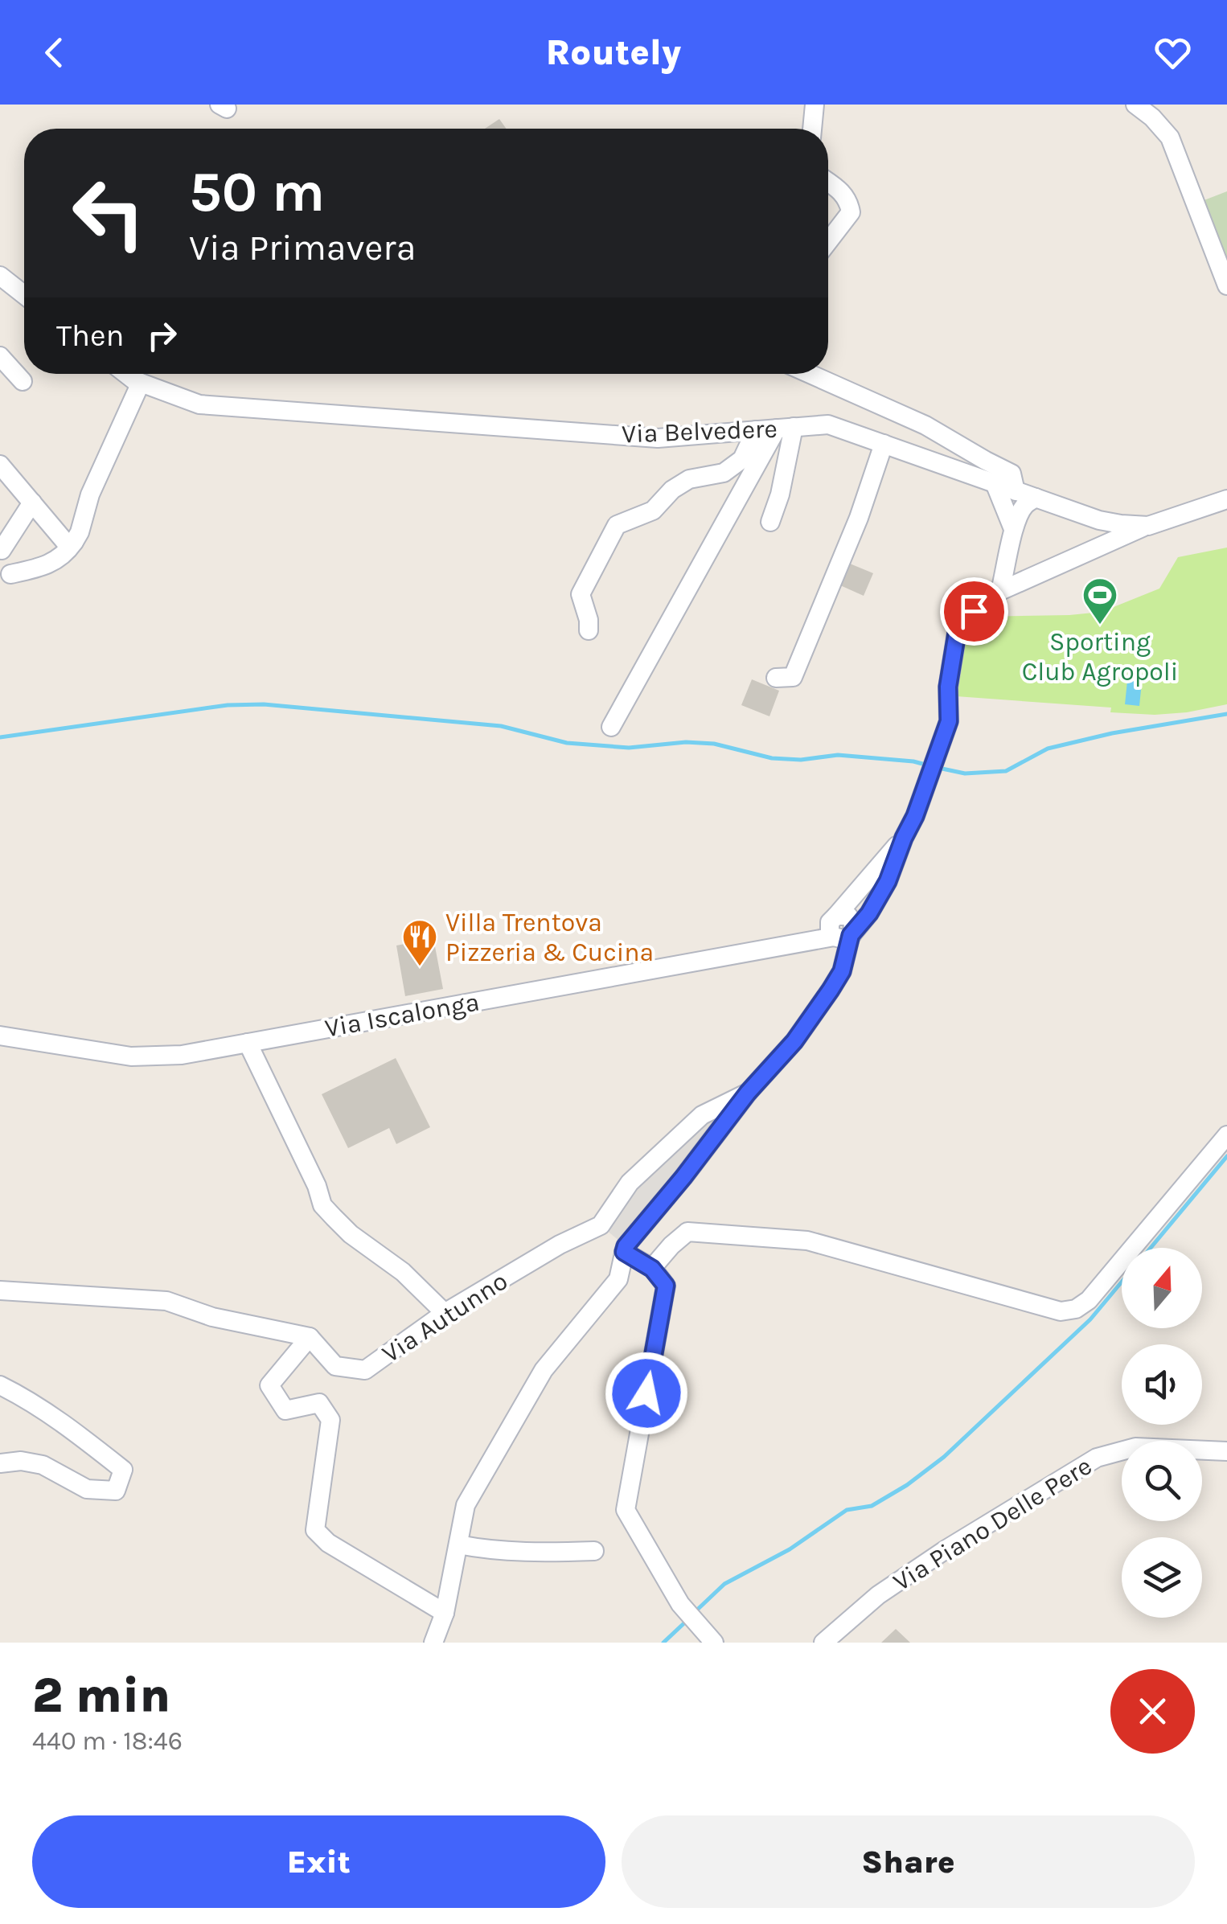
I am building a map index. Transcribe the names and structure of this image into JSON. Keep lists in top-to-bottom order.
{
  "streets": {
    "street": [
      "Via Belvedere",
      "Via Iscalonga",
      "Via Autunno",
      "Via Piano Delle Pere"
    ]
  },
  "places": {
    "sports": ["Sporting Club Agropoli"],
    "restaurant": ["Villa Trentova Pizzeria & Cucina"]
  },
  "north": "top",
  "page": {
    "header": "Routely",
    "turn": ["50 m", "Via Primavera"],
    "then": "Then",
    "heading": ["2 min", "440 m · 18:46"],
    "buttons": ["Exit", "Share"]
  }
}
